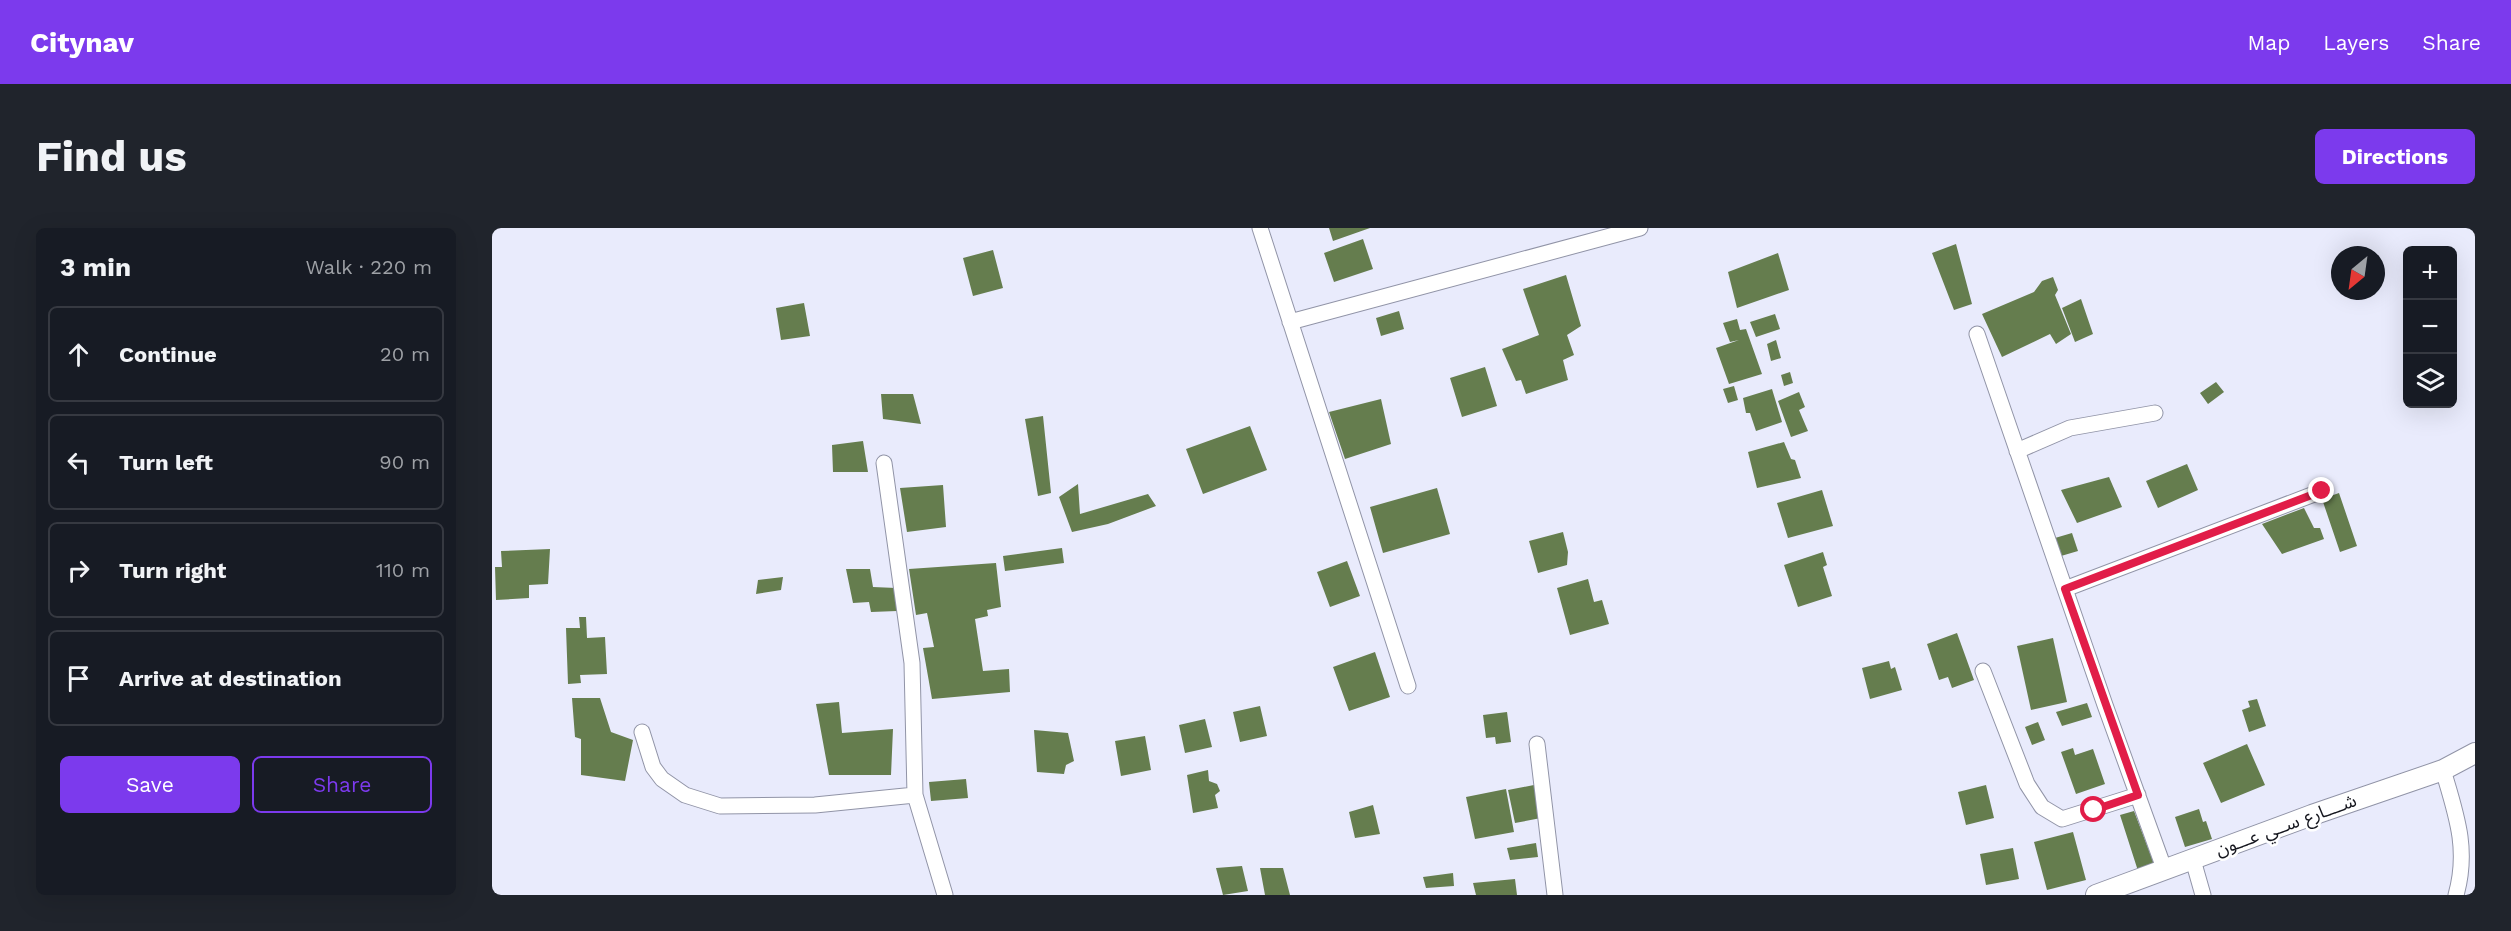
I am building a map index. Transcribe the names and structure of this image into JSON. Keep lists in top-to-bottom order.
{
  "streets": {
    "street": ["شــــارع ســي عـــون"]
  },
  "north": "bottom left",
  "page": {
    "header": "Citynav",
    "nav": ["Map", "Layers", "Share"],
    "buttons": [
      "Directions",
      ["Save", "Share"]
    ],
    "title": "Find us",
    "heading": ["3 min", "Walk · 220 m"],
    "map_buttons": ["+", "−"],
    "list": [
      ["Continue", "20 m"],
      ["Turn left", "90 m"],
      ["Turn right", "110 m"],
      "Arrive at destination"
    ]
  }
}
